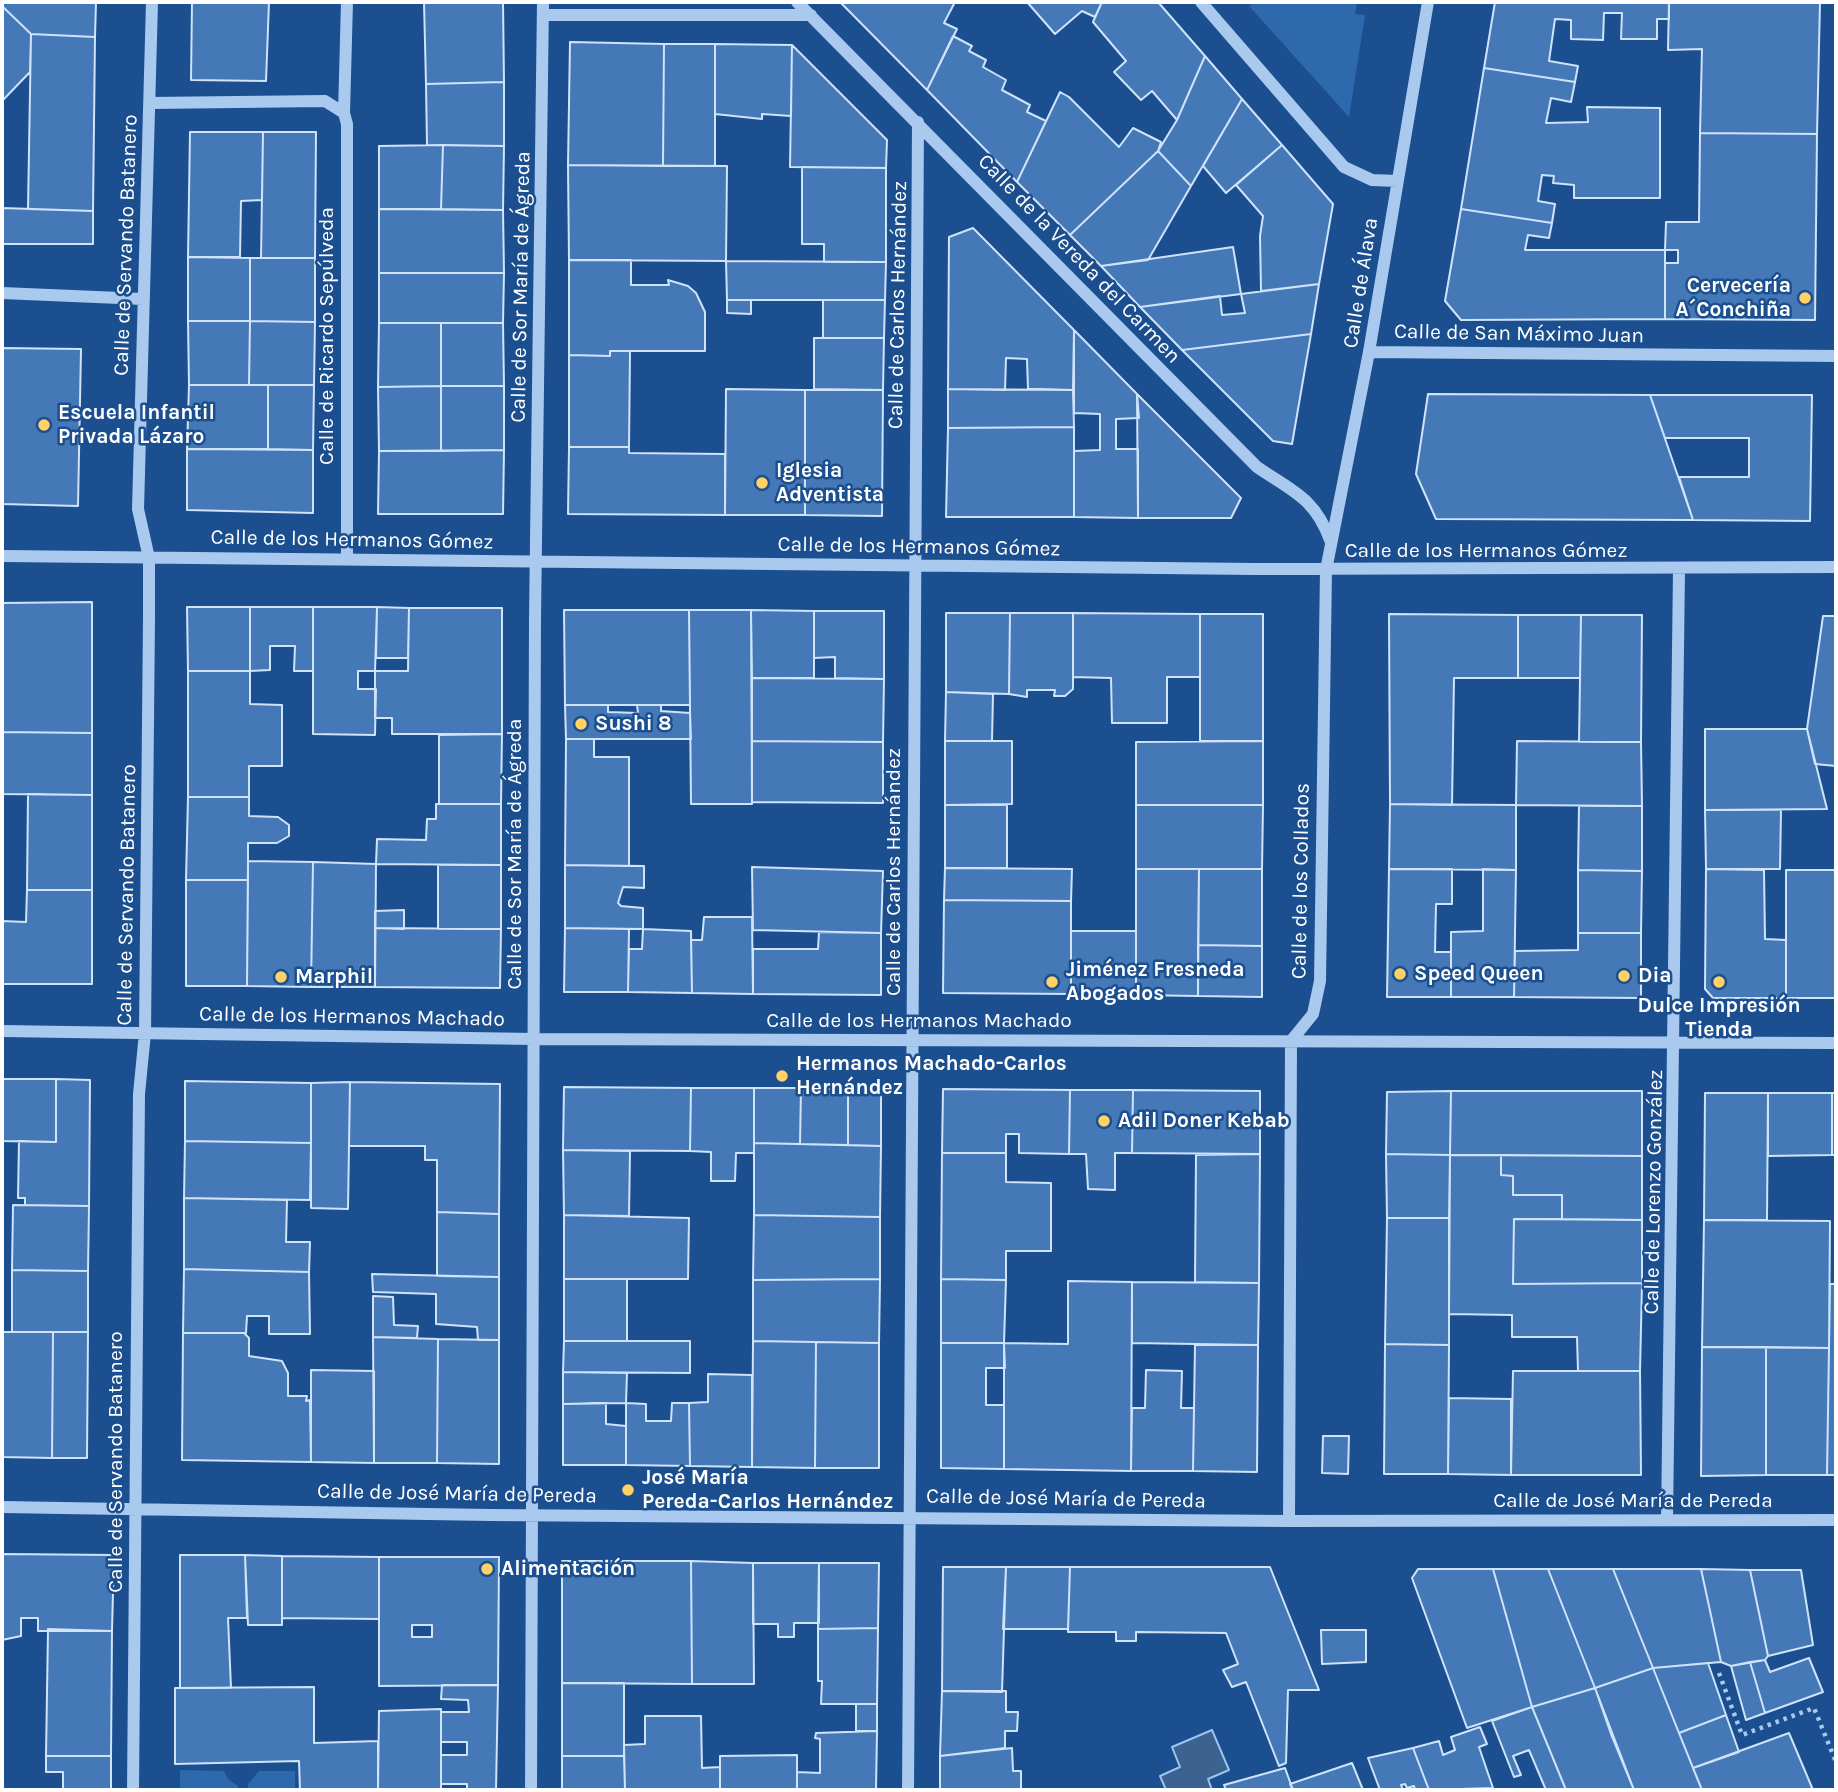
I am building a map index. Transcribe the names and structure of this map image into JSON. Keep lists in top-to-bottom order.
{
  "streets": {
    "street": [
      "Calle de Servando Batanero",
      "Calle de la Vereda del Carmen",
      "Calle de Álava",
      "Calle de Sor María de Ágreda",
      "Calle de Carlos Hernández",
      "Calle de San Máximo Juan",
      "Calle de Ricardo Sepúlveda",
      "Calle de los Hermanos Gómez",
      "Calle de los Collados",
      "Calle de los Hermanos Machado",
      "Calle de Lorenzo González",
      "Calle de José María de Pereda"
    ]
  },
  "crossings": [
    ["Calle de Servando Batanero", "Calle de los Hermanos Gómez"],
    ["Calle de Servando Batanero", "Calle de los Hermanos Machado"],
    ["Calle de Servando Batanero", "Calle de José María de Pereda"],
    ["Calle de la Vereda del Carmen", "Calle de Álava"],
    ["Calle de la Vereda del Carmen", "Calle de Carlos Hernández"],
    ["Calle de Álava", "Calle de San Máximo Juan"],
    ["Calle de Álava", "Calle de los Hermanos Gómez"],
    ["Calle de Álava", "Calle de los Collados"],
    ["Calle de Sor María de Ágreda", "Calle de los Hermanos Gómez"],
    ["Calle de Sor María de Ágreda", "Calle de los Hermanos Machado"],
    ["Calle de Sor María de Ágreda", "Calle de José María de Pereda"],
    ["Calle de Carlos Hernández", "Calle de los Hermanos Gómez"],
    ["Calle de Carlos Hernández", "Calle de los Hermanos Machado"],
    ["Calle de Carlos Hernández", "Calle de José María de Pereda"],
    ["Calle de Ricardo Sepúlveda", "Calle de los Hermanos Gómez"],
    ["Calle de los Hermanos Gómez", "Calle de los Collados"],
    ["Calle de los Hermanos Gómez", "Calle de Lorenzo González"],
    ["Calle de los Collados", "Calle de los Hermanos Machado"],
    ["Calle de los Hermanos Machado", "Calle de Lorenzo González"],
    ["Calle de Lorenzo González", "Calle de José María de Pereda"]
  ],
  "places": [
    "Cervecería A´Conchiña",
    "Escuela Infantil Privada Lázaro",
    "Iglesia Adventista",
    "Sushi 8",
    "Speed Queen",
    "Dia",
    "Marphil",
    "Jiménez Fresneda Abogados",
    "Dulce Impresión Tienda",
    "Hermanos Machado-Carlos Hernández",
    "Adil Doner Kebab",
    "José María Pereda-Carlos Hernández",
    "Alimentación"
  ]
}
